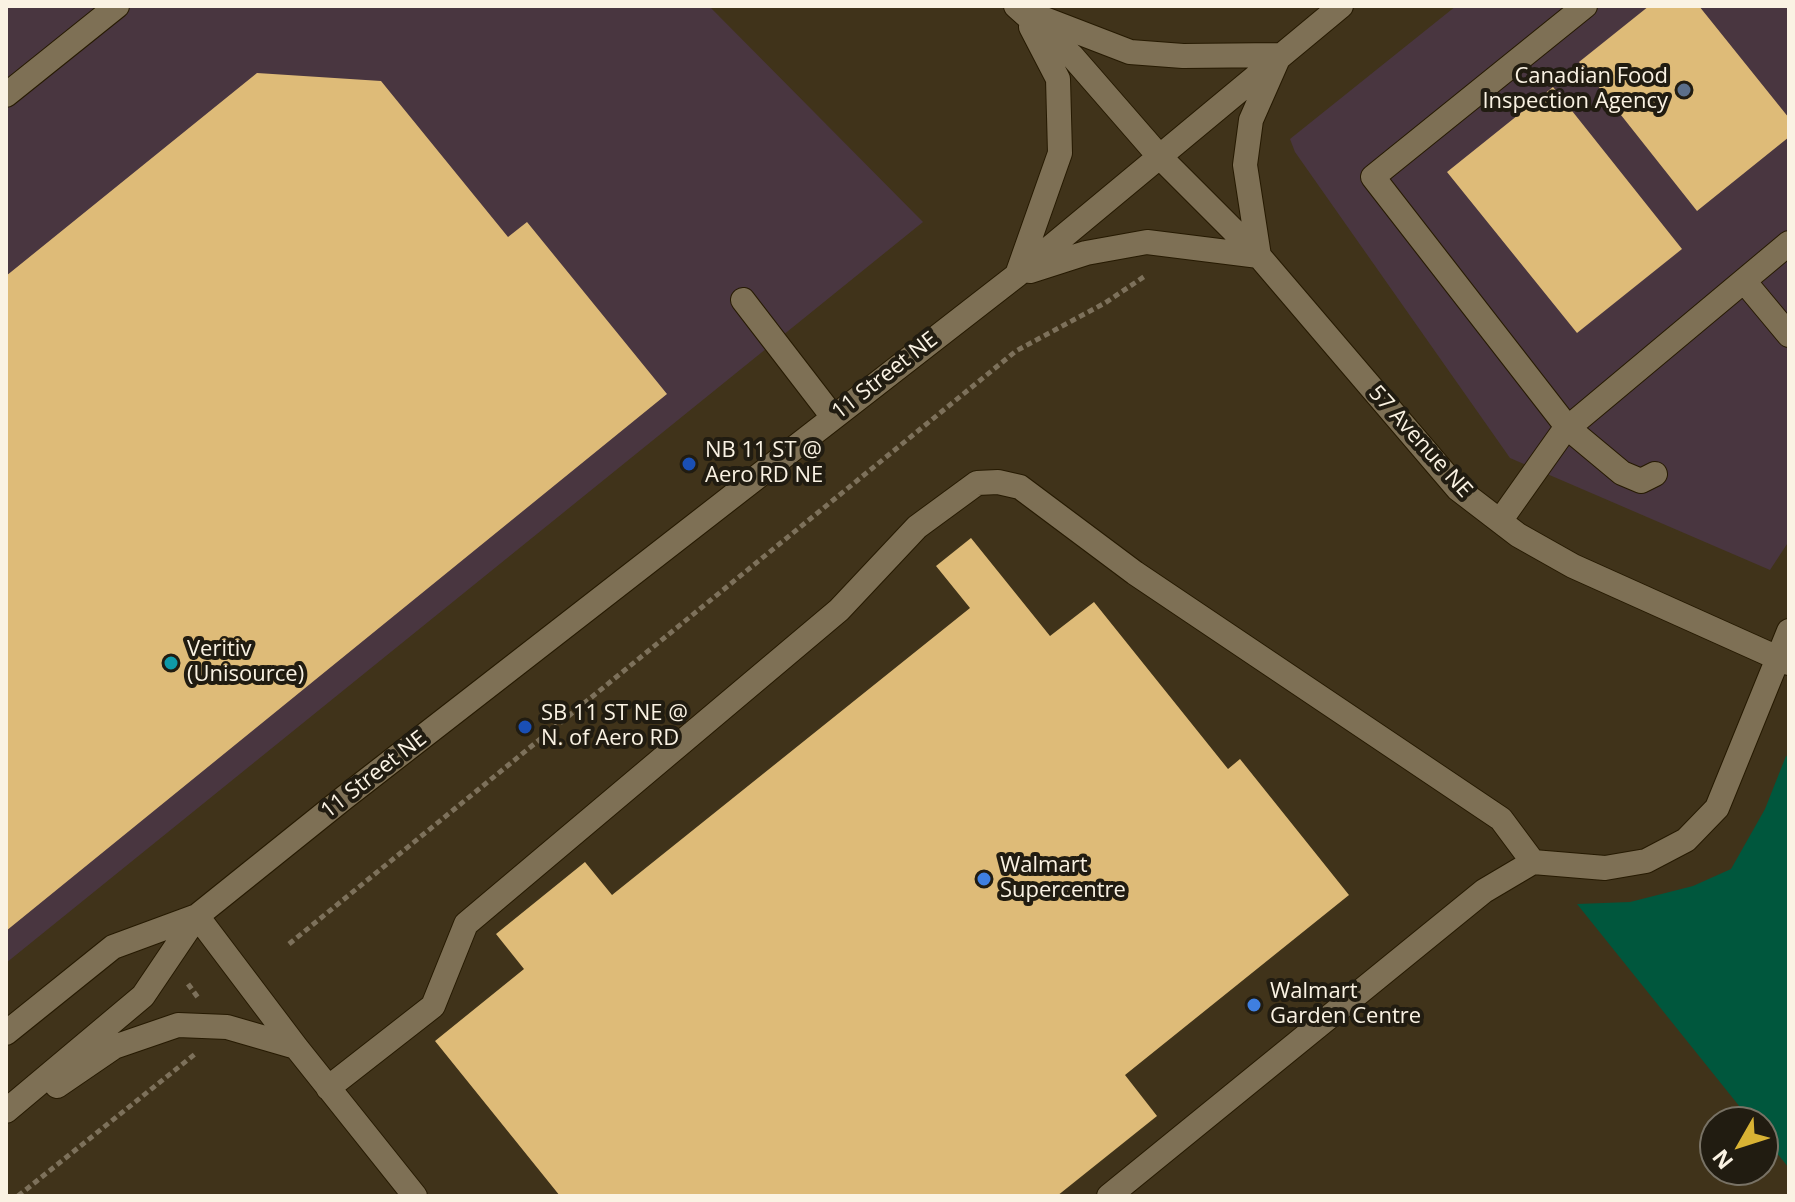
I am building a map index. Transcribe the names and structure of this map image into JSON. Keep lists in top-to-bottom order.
{
  "streets": {
    "street": ["11 Street NE", "57 Avenue NE"]
  },
  "crossings": [
    ["11 Street NE", "57 Avenue NE"]
  ],
  "places": [
    "Canadian Food Inspection Agency",
    "NB 11 ST @ Aero RD NE",
    "Veritiv (Unisource)",
    "SB 11 ST NE @ N. of Aero RD",
    "Walmart Supercentre",
    "Walmart Garden Centre"
  ],
  "north": "bottom left"
}
